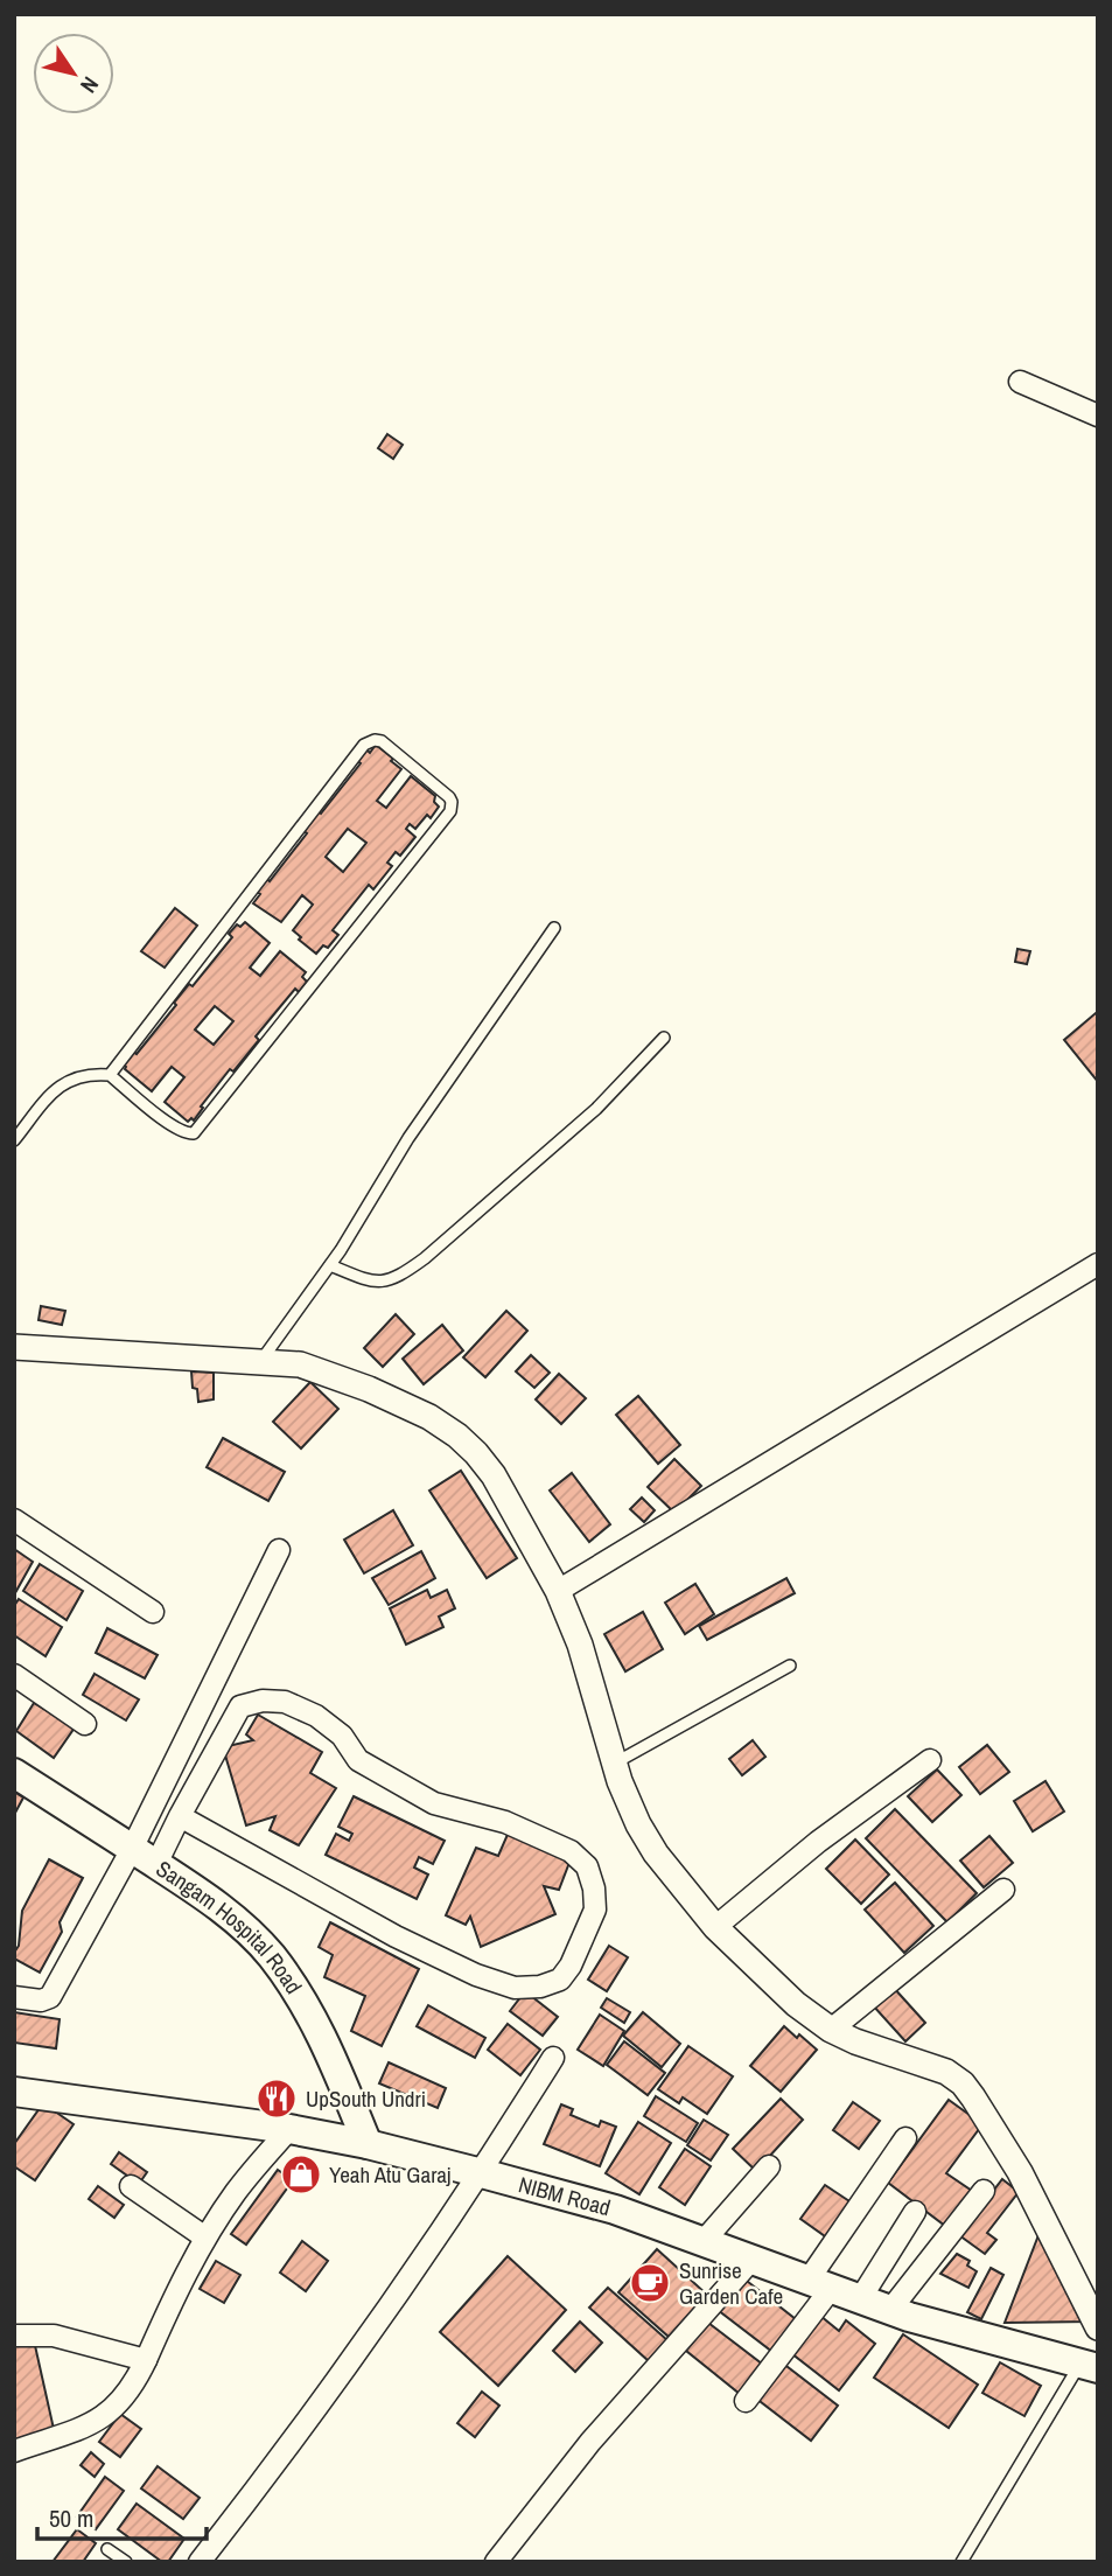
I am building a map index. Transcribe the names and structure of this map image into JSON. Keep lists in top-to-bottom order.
{
  "streets": {
    "main road": ["Sangam Hospital Road", "NIBM Road"]
  },
  "crossings": [
    ["Sangam Hospital Road", "NIBM Road"]
  ],
  "places": {
    "restaurant": ["UpSouth Undri"],
    "shop": ["Yeah Atu Garaj"],
    "cafe": ["Sunrise Garden Cafe"]
  },
  "scale_bar": "50 m",
  "north": "bottom right"
}
